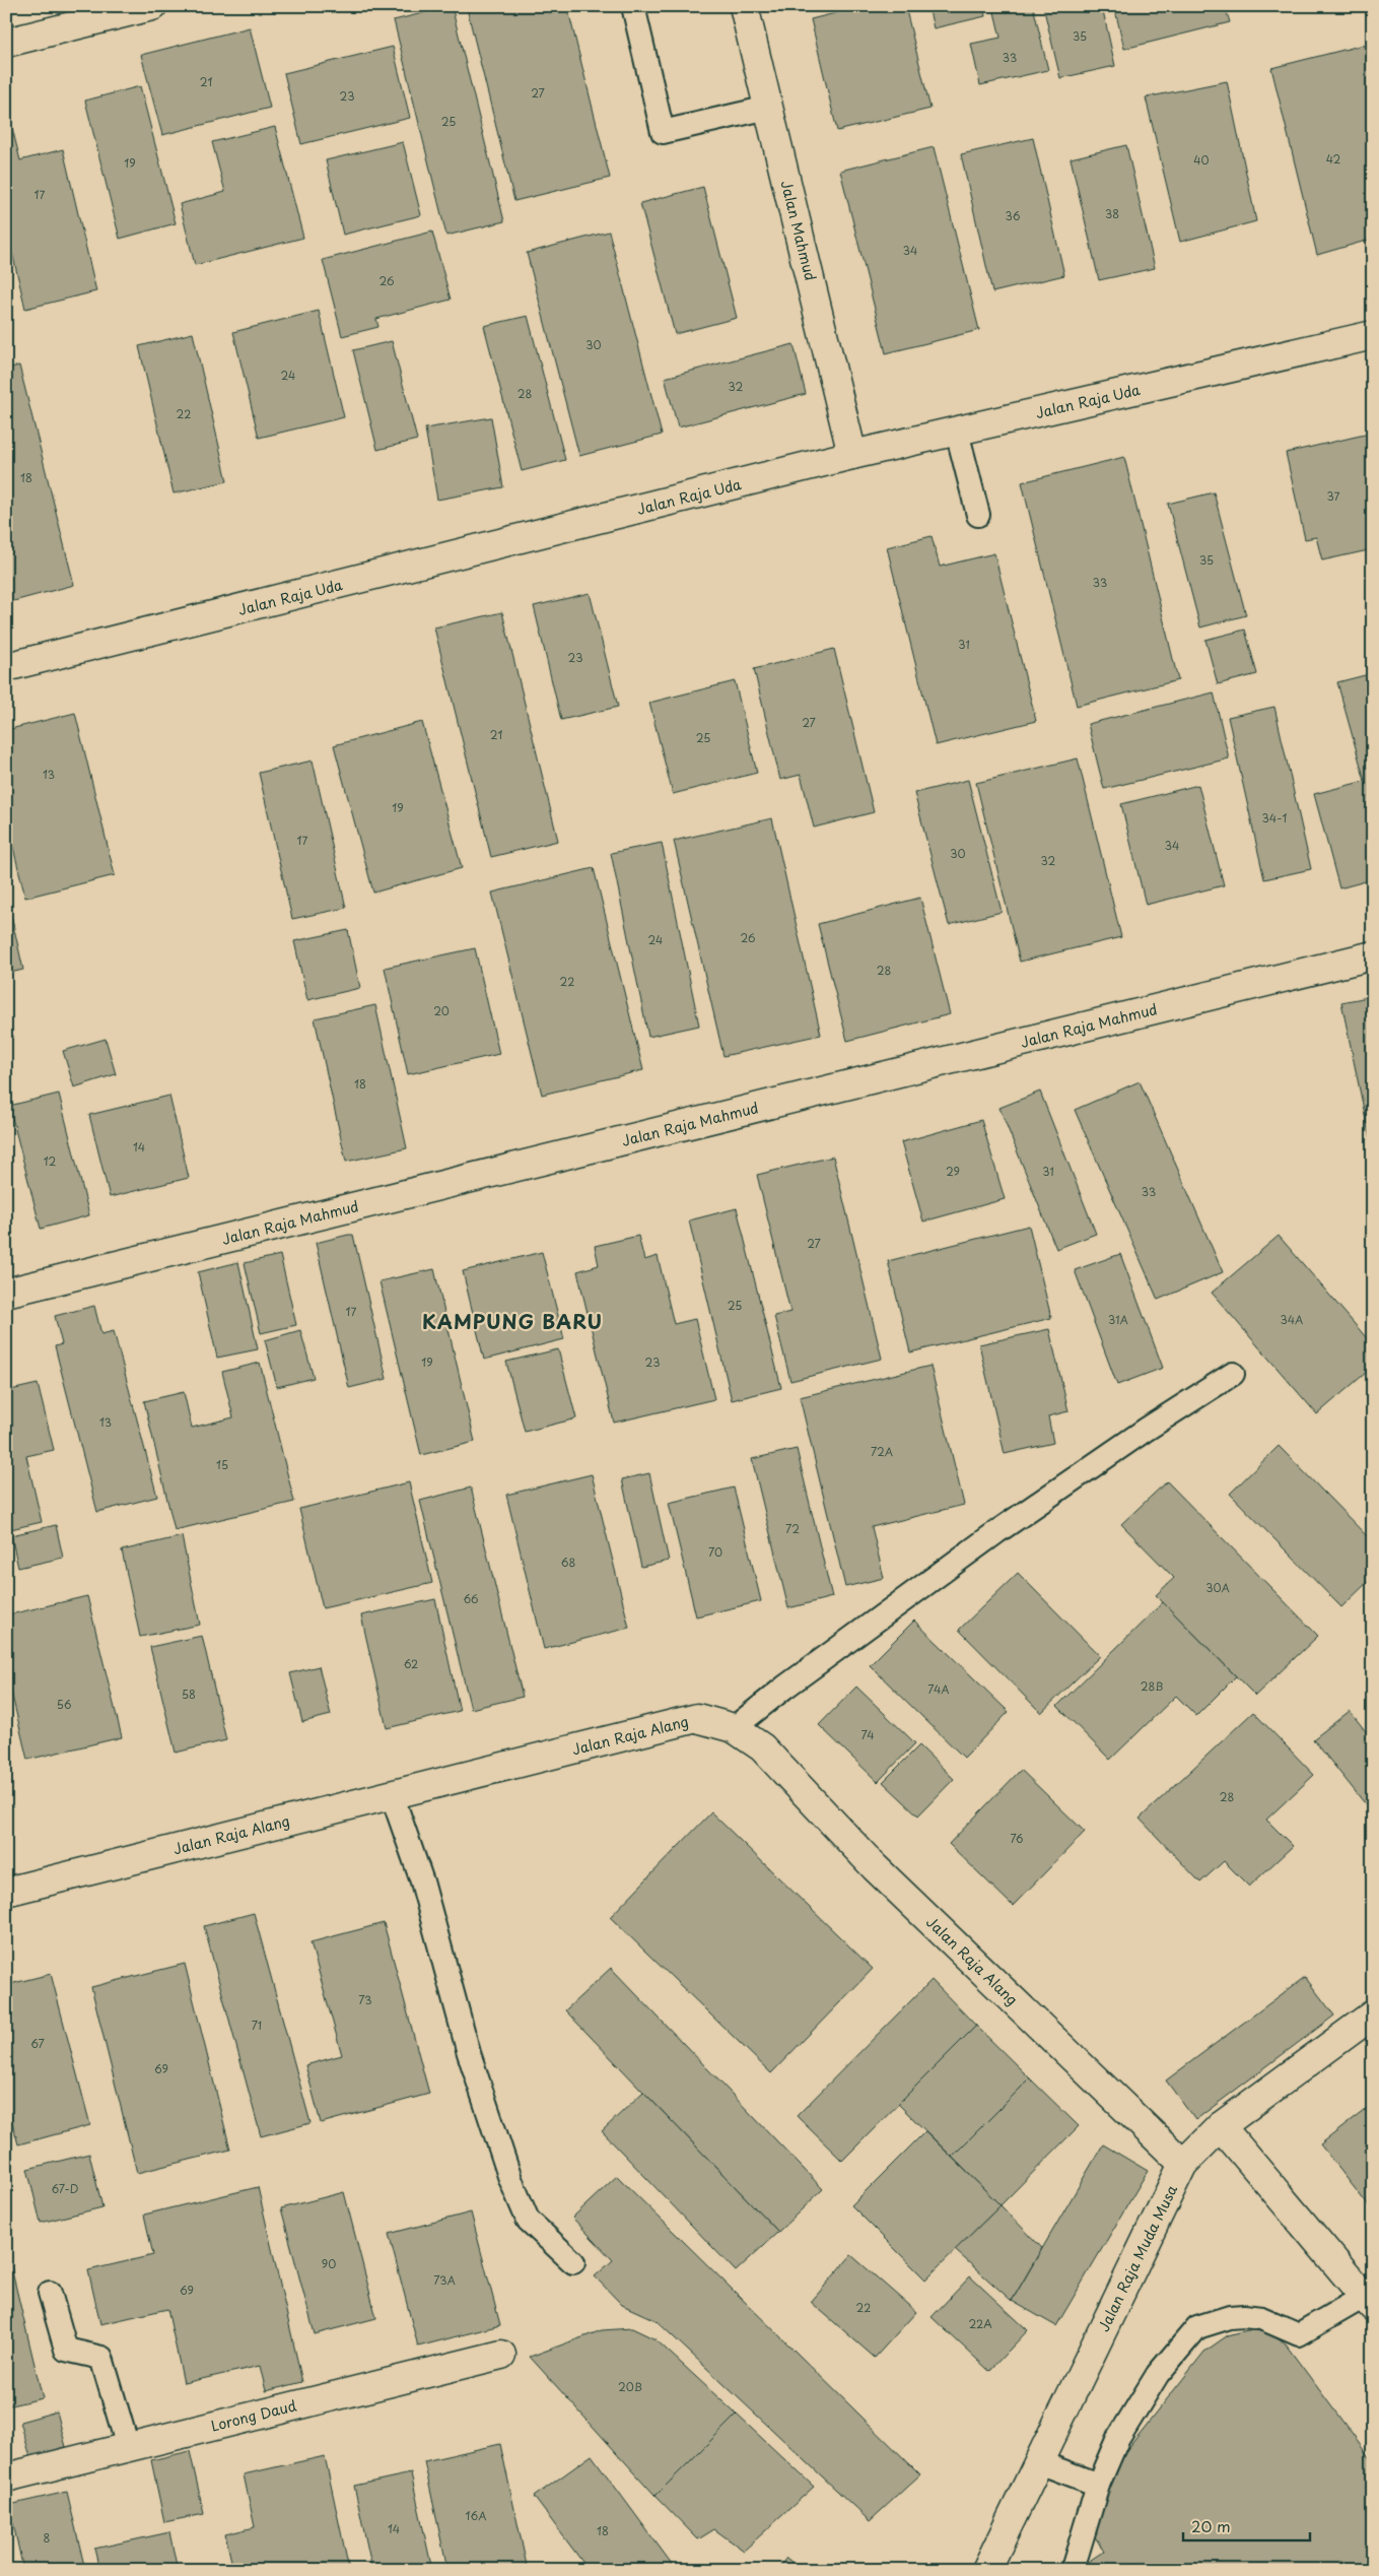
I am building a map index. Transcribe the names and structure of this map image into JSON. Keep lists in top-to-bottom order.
{
  "streets": {
    "street": [
      "Jalan Mahmud",
      "Jalan Raja Uda",
      "Jalan Raja Mahmud",
      "Jalan Raja Alang",
      "Jalan Raja Muda Musa",
      "Lorong Daud"
    ]
  },
  "crossings": [
    ["Jalan Mahmud", "Jalan Raja Uda"],
    ["Jalan Raja Alang", "Jalan Raja Muda Musa"]
  ],
  "districts": ["KAMPUNG BARU"],
  "house_numbers": [
    "35",
    "33",
    "21",
    "27",
    "23",
    "25",
    "42",
    "40",
    "19",
    "17",
    "38",
    "36",
    "34",
    "26",
    "30",
    "24",
    "32",
    "28",
    "22",
    "18",
    "37",
    "35",
    "33",
    "31",
    "23",
    "27",
    "21",
    "25",
    "13",
    "19",
    "34-1",
    "17",
    "34",
    "30",
    "32",
    "26",
    "24",
    "28",
    "22",
    "20",
    "18",
    "14",
    "12",
    "29",
    "31",
    "33",
    "27",
    "25",
    "17",
    "31A",
    "34A",
    "19",
    "23",
    "13",
    "72A",
    "15",
    "72",
    "70",
    "68",
    "30A",
    "66",
    "62",
    "28B",
    "74A",
    "58",
    "56",
    "74",
    "28",
    "76",
    "73",
    "71",
    "67",
    "69",
    "67-D",
    "90",
    "73A",
    "69",
    "22",
    "22A",
    "20B",
    "16A",
    "14",
    "18",
    "8"
  ],
  "scale_bar": "20 m"
}
